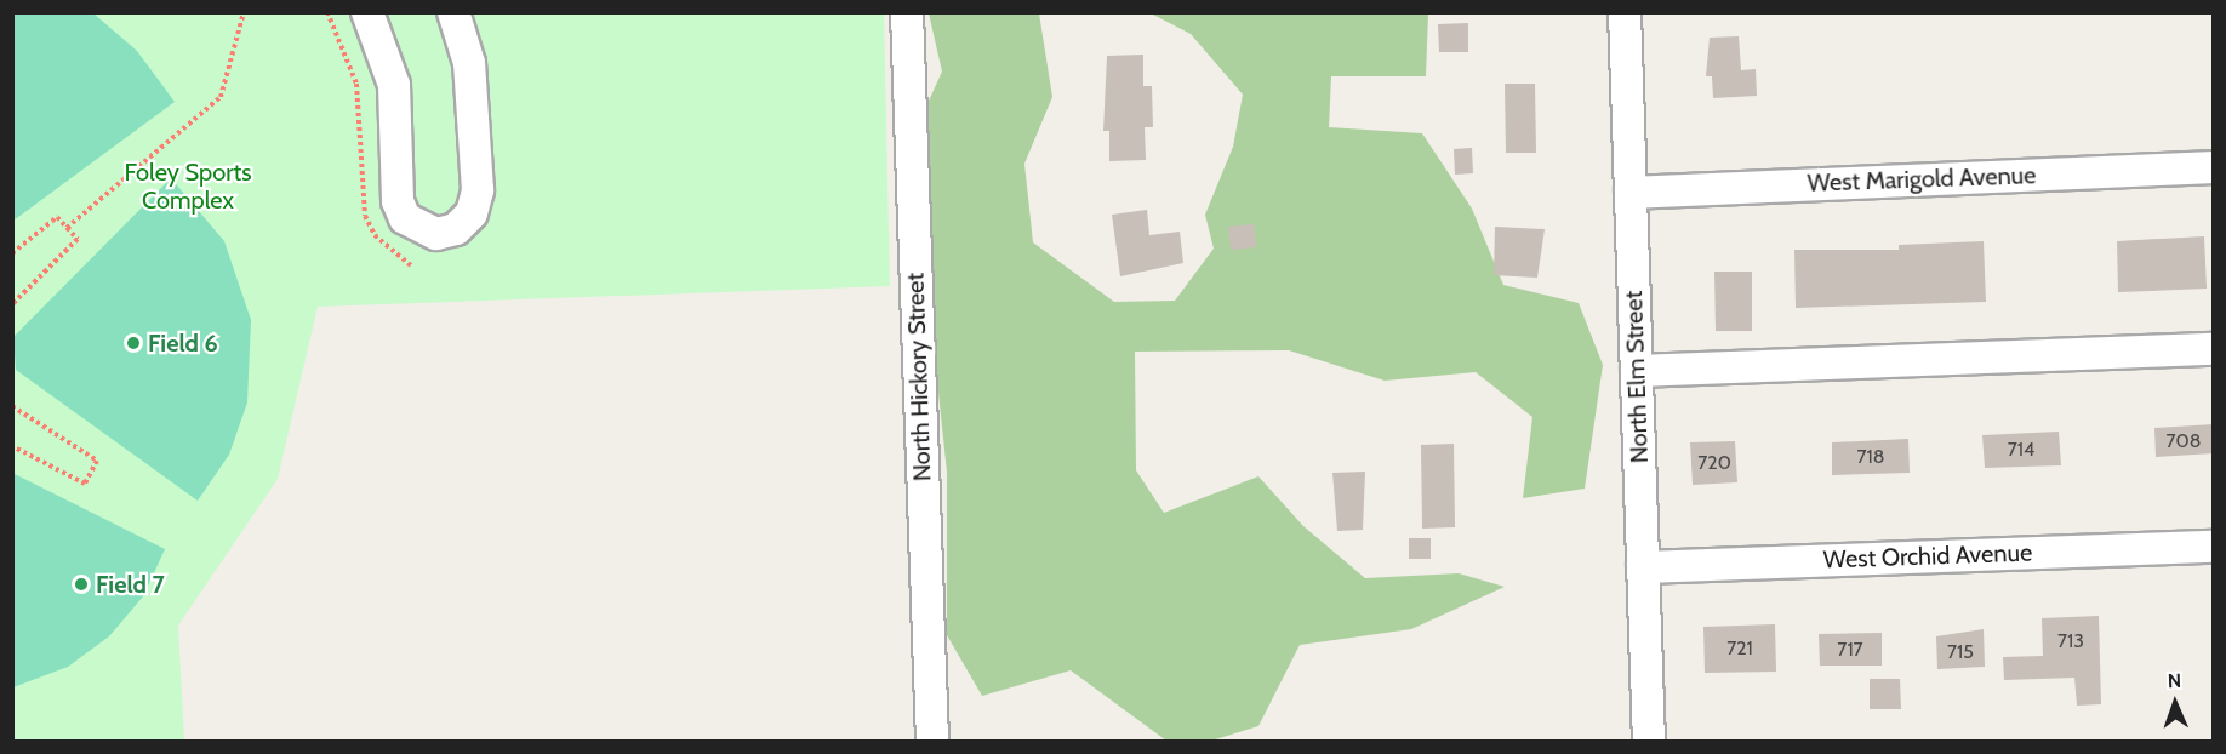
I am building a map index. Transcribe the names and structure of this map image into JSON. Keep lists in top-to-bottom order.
{
  "streets": {
    "street": [
      "West Marigold Avenue",
      "North Hickory Street",
      "North Elm Street",
      "West Orchid Avenue"
    ]
  },
  "crossings": [
    ["West Marigold Avenue", "North Elm Street"],
    ["North Elm Street", "West Orchid Avenue"]
  ],
  "parks": ["Foley Sports Complex"],
  "places": ["Field 6", "Field 7"],
  "house_numbers": [
    "708",
    "714",
    "718",
    "720",
    "713",
    "721",
    "717",
    "715"
  ],
  "north": "top"
}
